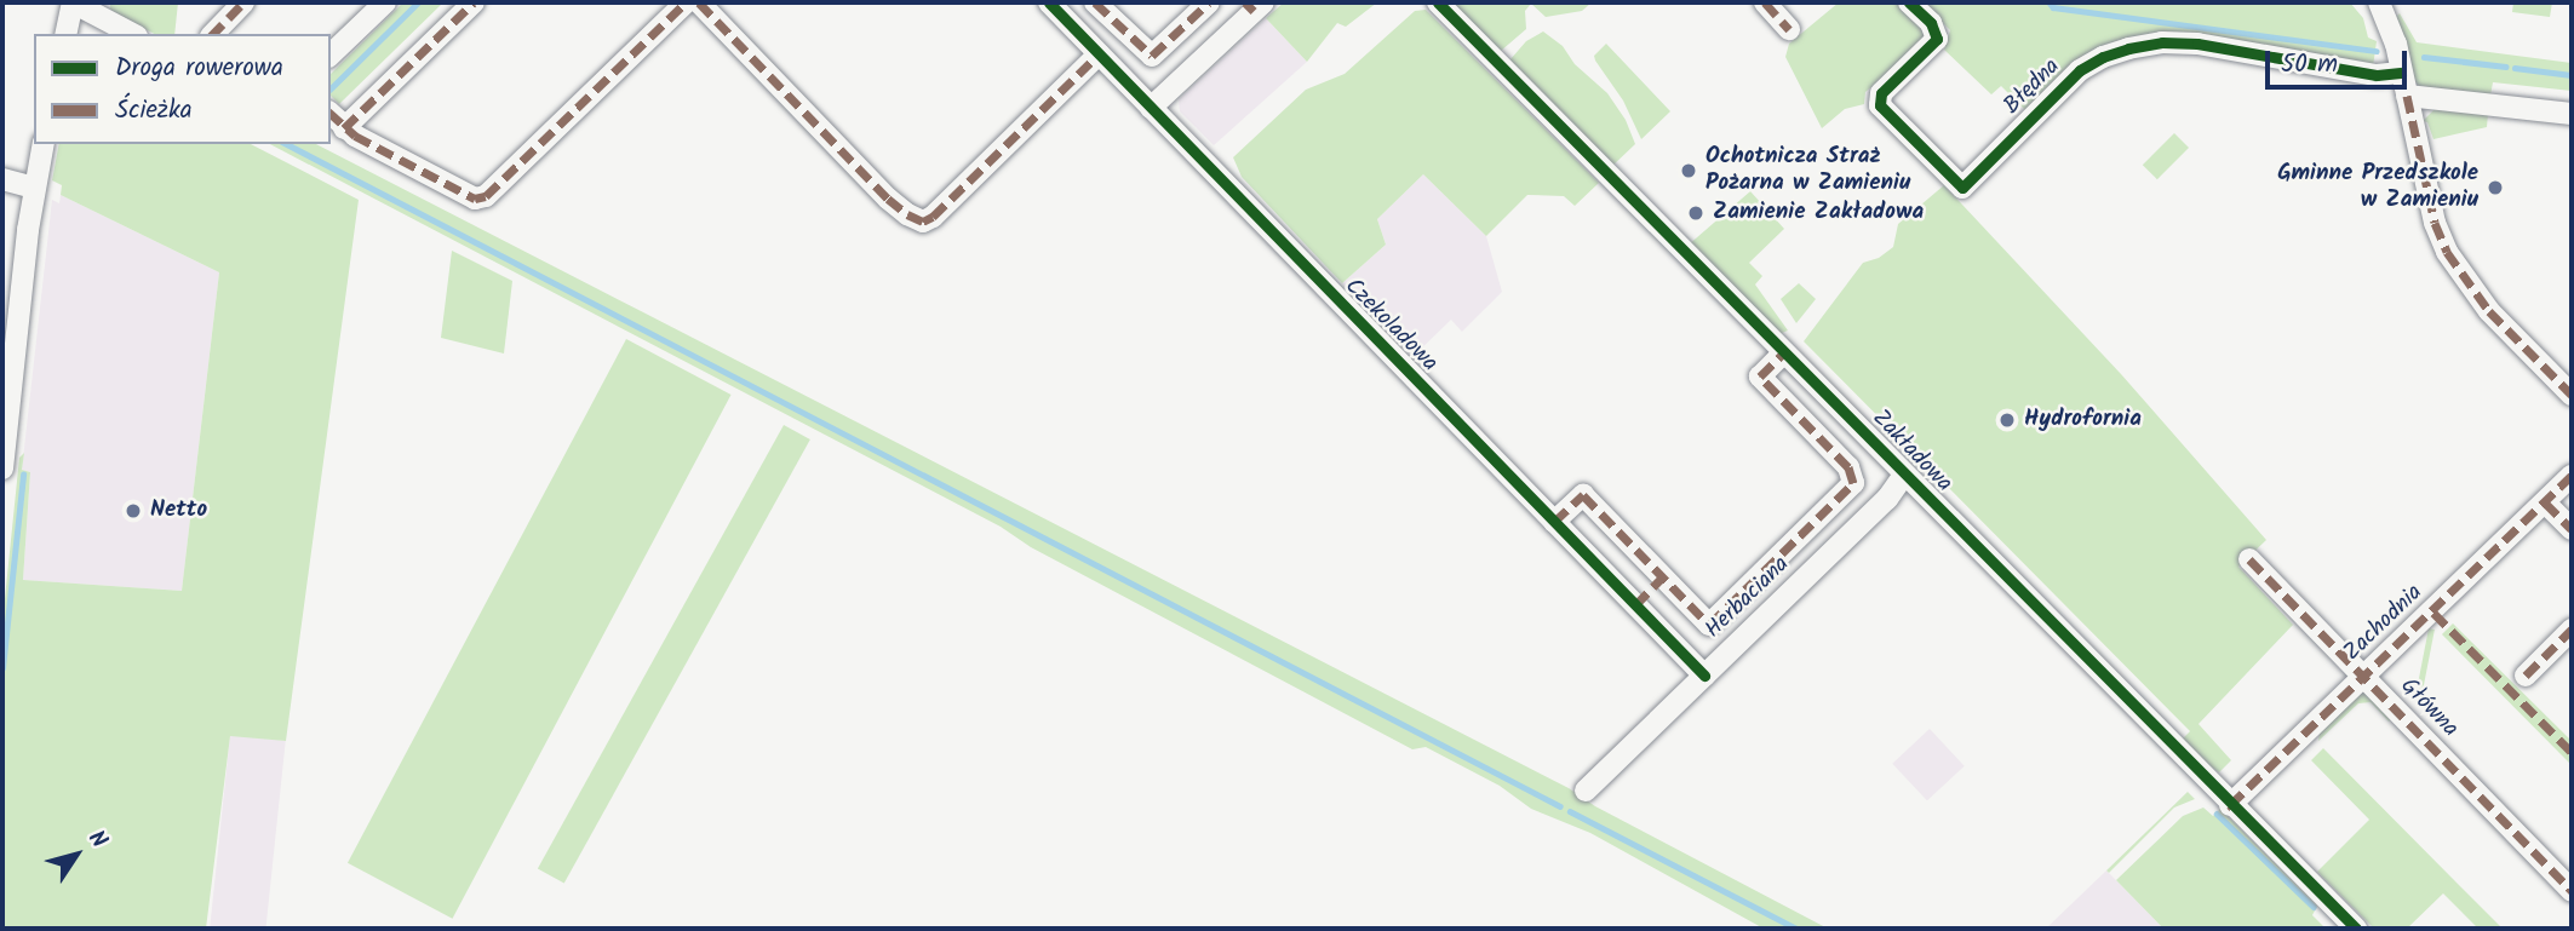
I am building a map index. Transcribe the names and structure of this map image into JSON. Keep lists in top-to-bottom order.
{
  "streets": {
    "street": [
      "Błędna",
      "Czekoladowa",
      "Zakładowa",
      "Herbaciana",
      "Zachodnia",
      "Główna"
    ]
  },
  "crossings": [
    ["Czekoladowa", "Herbaciana"],
    ["Zakładowa", "Herbaciana"],
    ["Zakładowa", "Zachodnia"],
    ["Zachodnia", "Główna"]
  ],
  "places": [
    "Ochotnicza Straż Pożarna w Zamieniu",
    "Gminne Przedszkole w Zamieniu",
    "Zamienie Zakładowa",
    "Hydrofornia",
    "Netto"
  ],
  "legend": ["Droga rowerowa", "Ścieżka"],
  "scale_bar": "50 m",
  "north": "top right"
}
